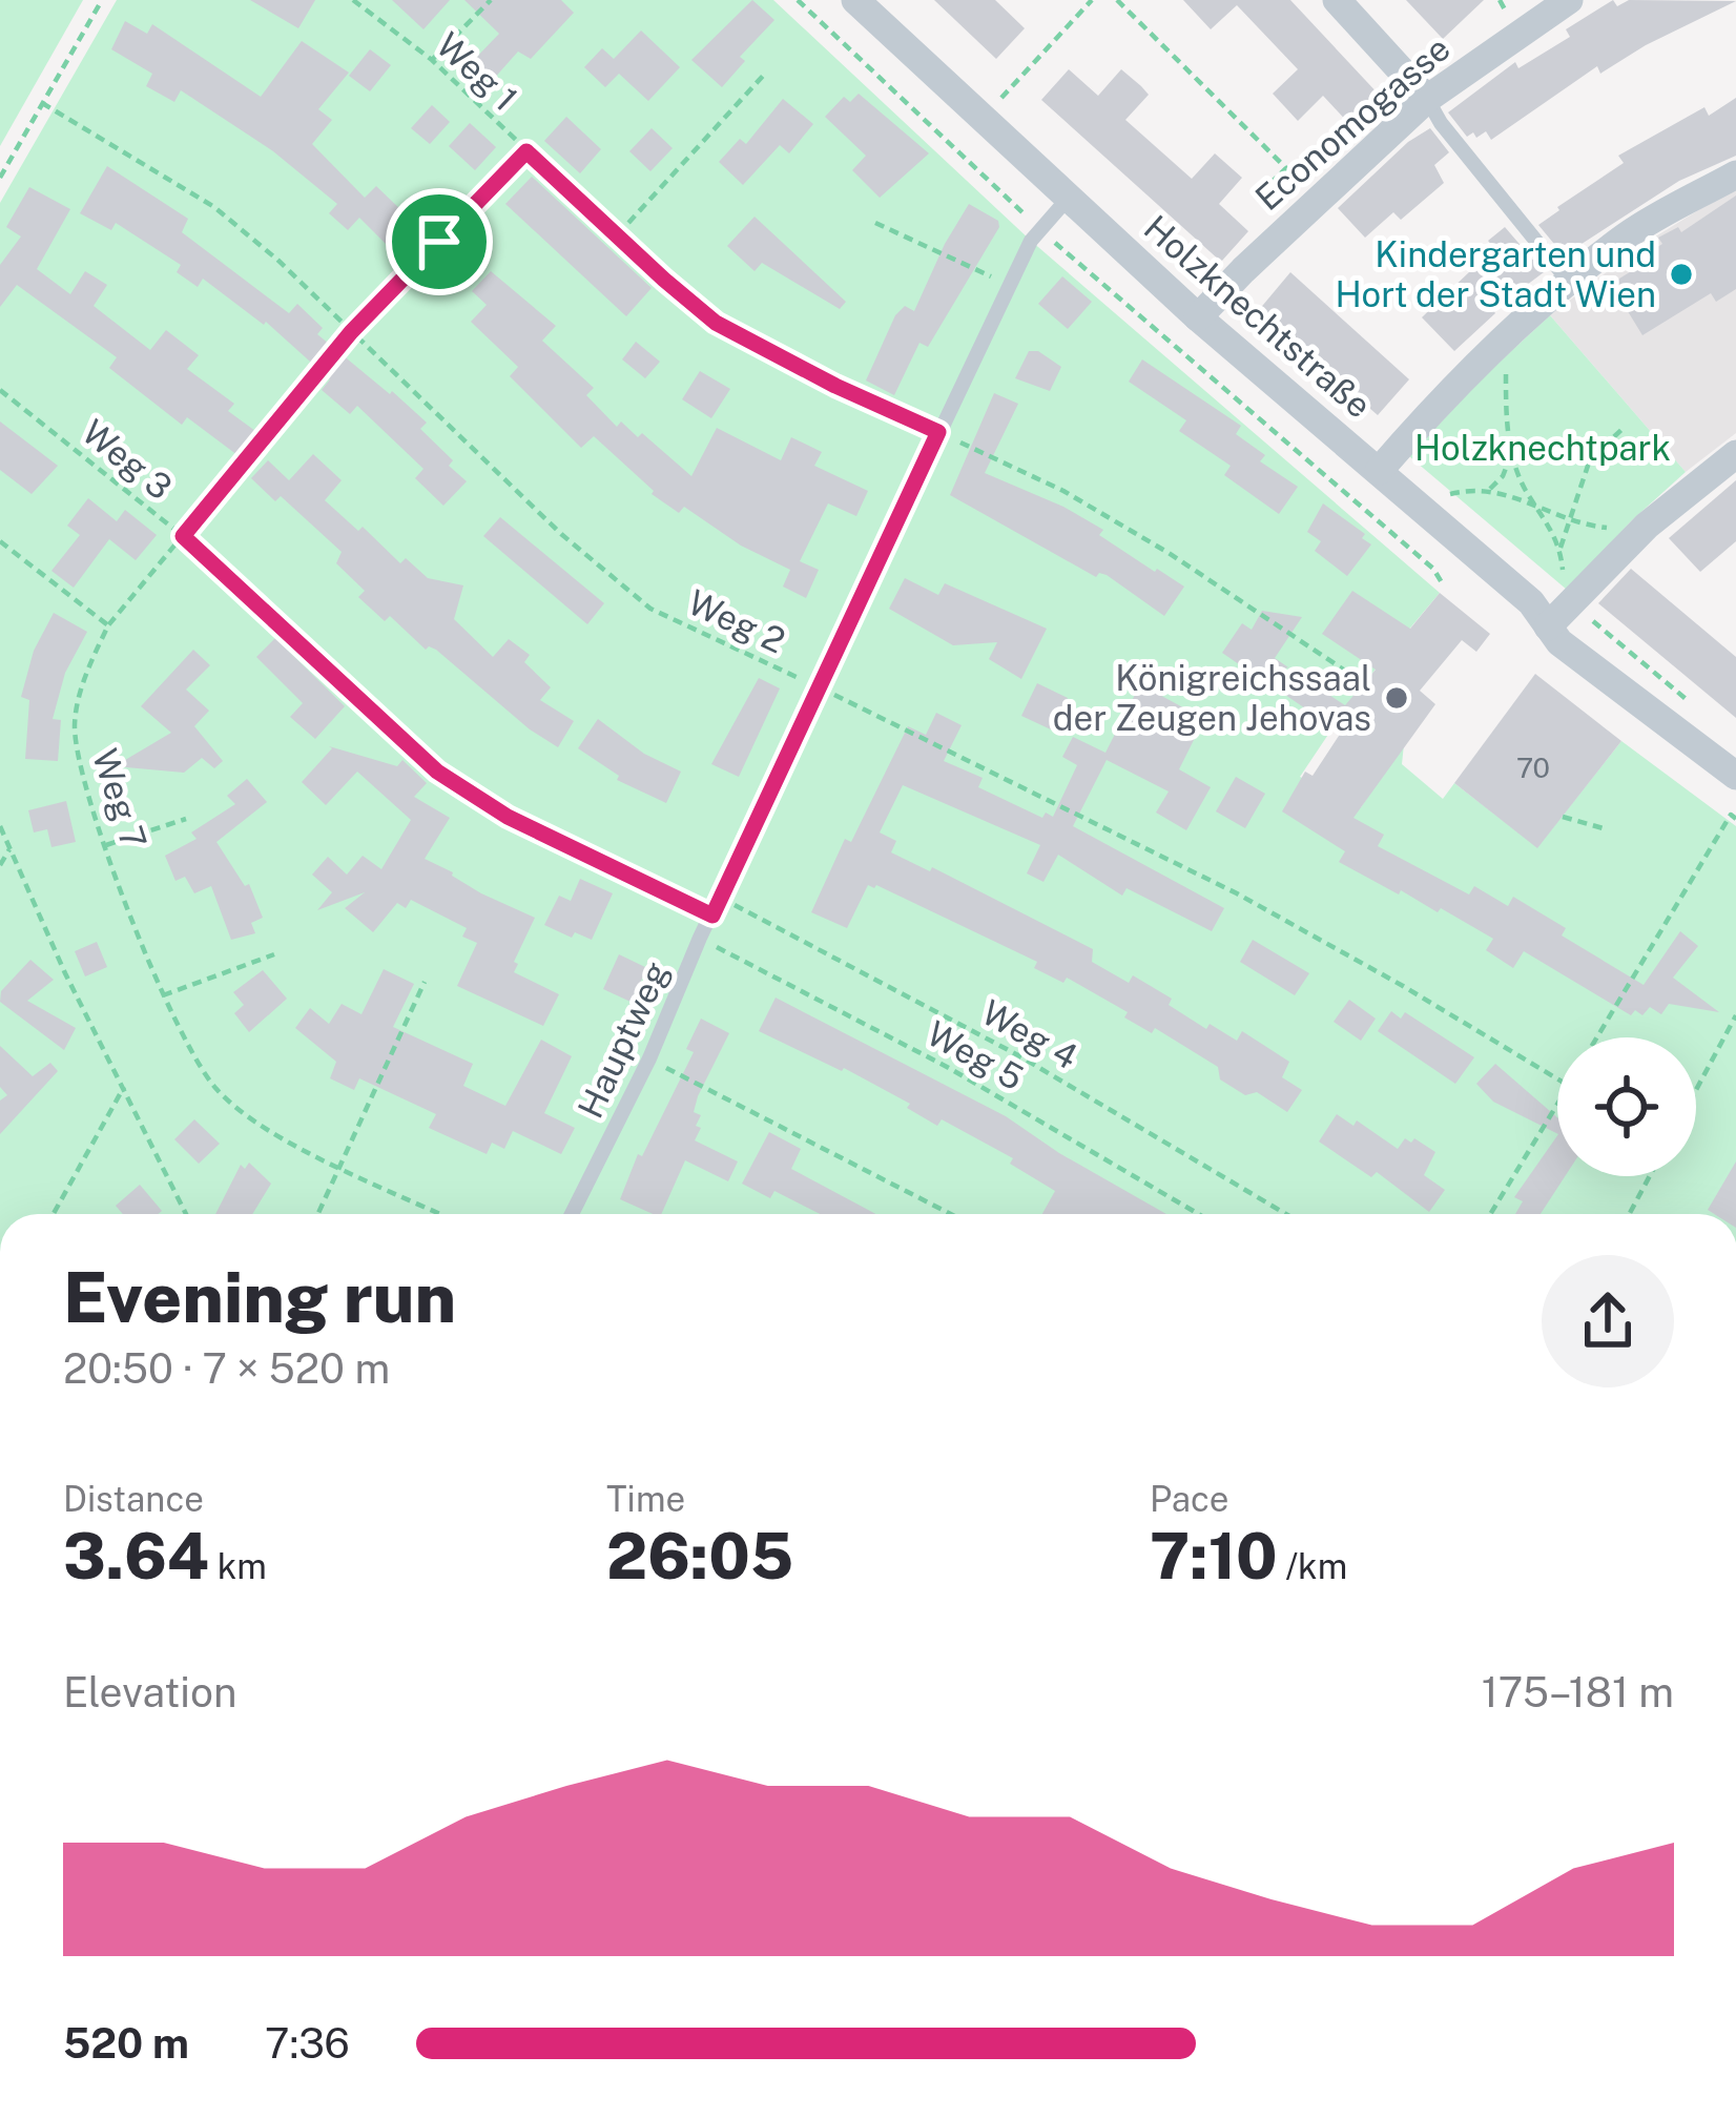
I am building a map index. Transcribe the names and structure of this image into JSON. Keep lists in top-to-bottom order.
{
  "streets": {
    "street": ["Economogasse", "Holzknechtstraße"],
    "lane": ["Hauptweg"],
    "path": [
      "Weg 1",
      "Weg 3",
      "Weg 2",
      "Weg 7",
      "Weg 4",
      "Weg 5"
    ]
  },
  "crossings": [
    ["Weg 1", "Weg 7"],
    ["Weg 1", "Hauptweg"],
    ["Economogasse", "Holzknechtstraße"],
    ["Holzknechtstraße", "Hauptweg"],
    ["Weg 3", "Weg 7"],
    ["Weg 3", "Hauptweg"],
    ["Weg 2", "Weg 7"],
    ["Weg 2", "Hauptweg"],
    ["Weg 4", "Hauptweg"],
    ["Hauptweg", "Weg 5"]
  ],
  "parks": ["Holzknechtpark"],
  "places": ["Kindergarten und Hort der Stadt Wien", "Königreichssaal der Zeugen Jehovas"],
  "house_numbers": ["70"],
  "page": {
    "heading": ["Evening run", "20:50 · 7 × 520 m"],
    "stats": [
      ["Distance", "3.64 km"],
      ["Time", "26:05"],
      ["Pace", "7:10 /km"]
    ],
    "chart": ["Elevation", "175–181 m"],
    "list": [
      {
        "name": "520 m",
        "note": "7:36"
      }
    ]
  }
}
